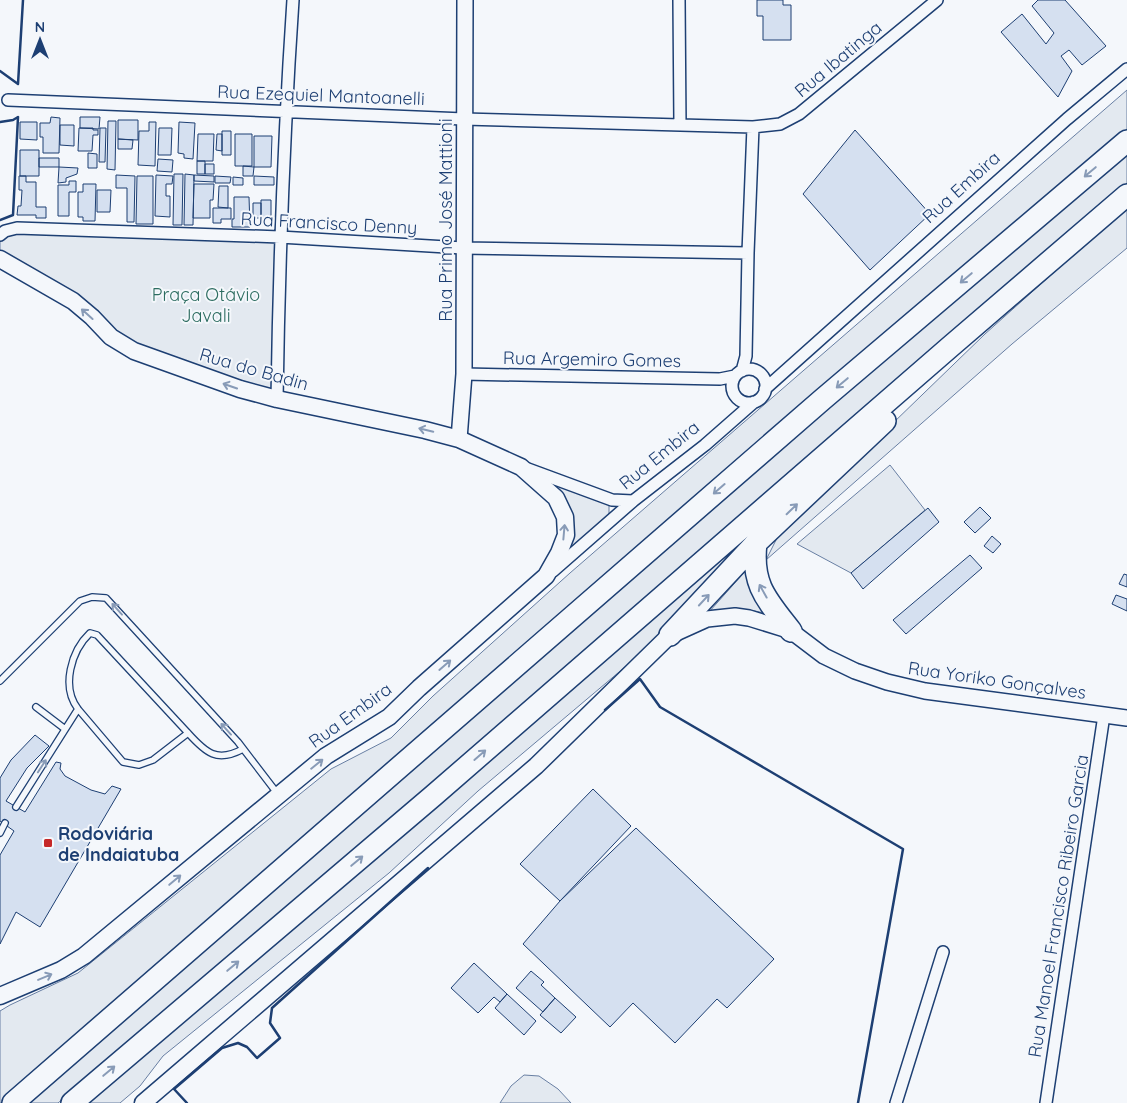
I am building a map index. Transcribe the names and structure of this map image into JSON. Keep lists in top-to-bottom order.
{
  "streets": {
    "main road": ["Rua Embira", "Rua do Badin"],
    "street": [
      "Rua Ibatinga",
      "Rua Ezequiel Mantoanelli",
      "Rua Primo José Mattioni",
      "Rua Francisco Denny",
      "Rua Argemiro Gomes",
      "Rua Yoriko Gonçalves",
      "Rua Manoel Francisco Ribeiro Garcia"
    ]
  },
  "crossings": [
    ["Rua Ibatinga", "Rua Ezequiel Mantoanelli"],
    ["Rua Ezequiel Mantoanelli", "Rua Primo José Mattioni"],
    ["Rua Embira", "Rua do Badin"],
    ["Rua Primo José Mattioni", "Rua Francisco Denny"],
    ["Rua Primo José Mattioni", "Rua Argemiro Gomes"],
    ["Rua Primo José Mattioni", "Rua do Badin"],
    ["Rua Yoriko Gonçalves", "Rua Manoel Francisco Ribeiro Garcia"]
  ],
  "one_way": ["Rua Embira", "Rua do Badin"],
  "parks": ["Praça Otávio Javali"],
  "places": {
    "transit": ["Rodoviária de Indaiatuba"]
  },
  "north": "top"
}
